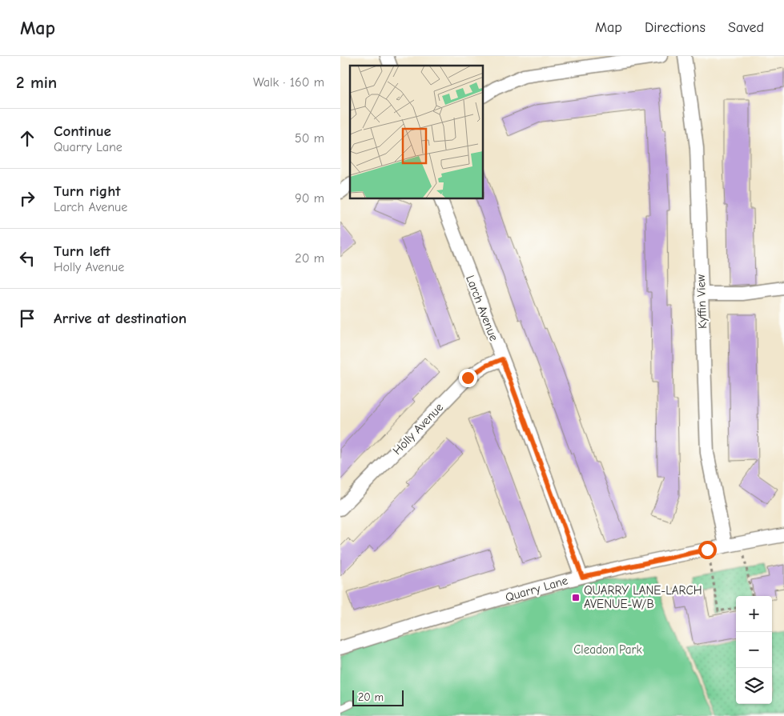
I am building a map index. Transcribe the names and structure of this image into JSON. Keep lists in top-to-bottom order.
{
  "streets": {
    "street": [
      "Kyffin View",
      "Larch Avenue",
      "Holly Avenue",
      "Quarry Lane"
    ]
  },
  "crossings": [
    ["Kyffin View", "Quarry Lane"],
    ["Larch Avenue", "Holly Avenue"],
    ["Larch Avenue", "Quarry Lane"]
  ],
  "parks": ["Cleadon Park"],
  "places": {
    "transit": ["QUARRY LANE-LARCH AVENUE-W/B"]
  },
  "scale_bar": "20 m",
  "page": {
    "header": "Map",
    "nav": ["Map", "Directions", "Saved"],
    "heading": ["2 min", "Walk · 160 m"],
    "list": [
      ["Continue", "Quarry Lane", "50 m"],
      ["Turn right", "Larch Avenue", "90 m"],
      ["Turn left", "Holly Avenue", "20 m"],
      "Arrive at destination"
    ],
    "map_buttons": ["+", "−"],
    "scale": "20 m"
  }
}
